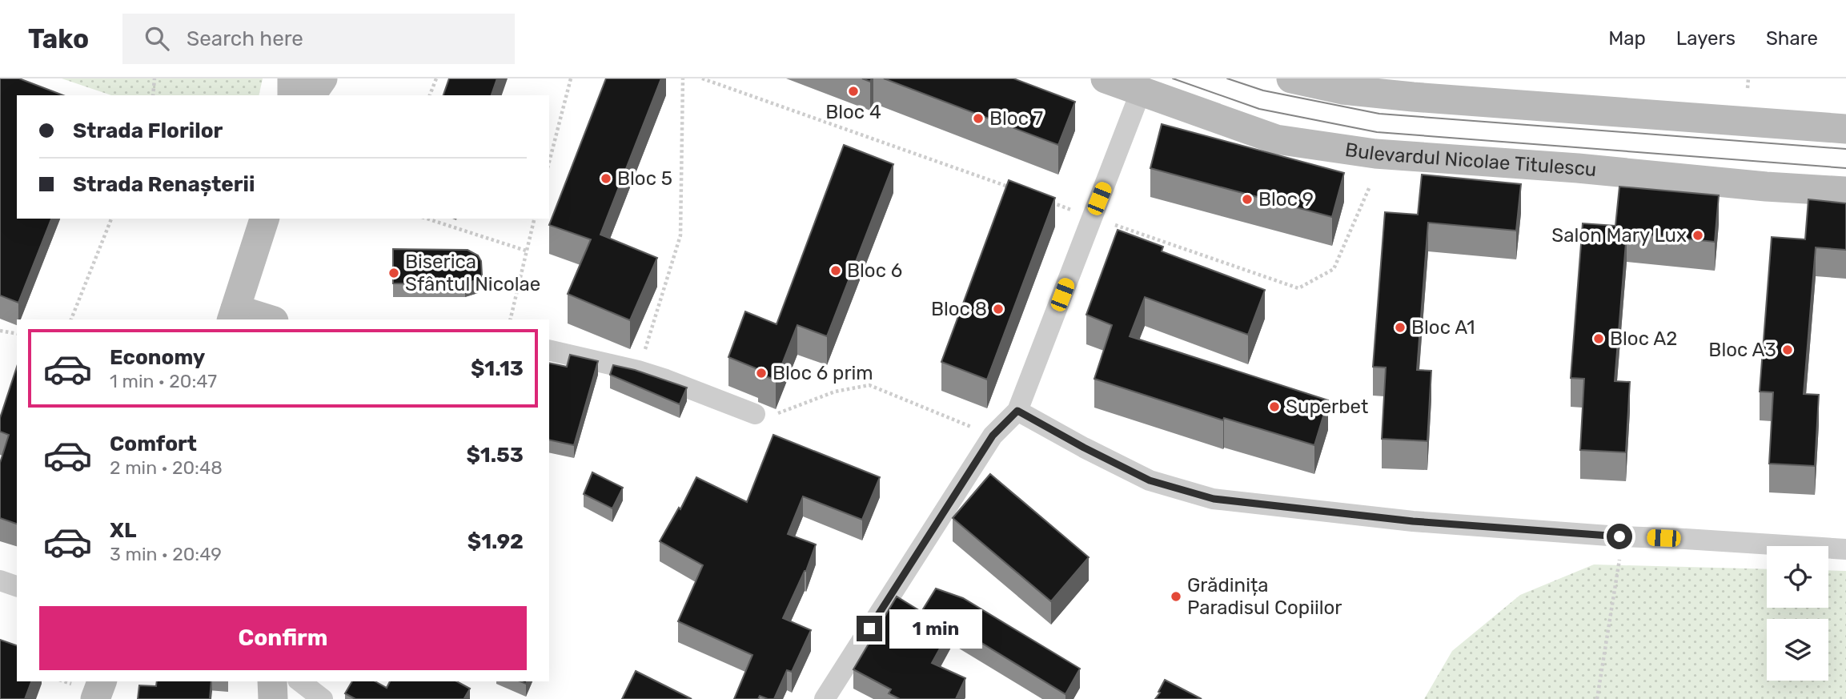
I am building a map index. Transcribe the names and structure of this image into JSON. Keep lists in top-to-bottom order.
{
  "streets": {
    "main road": ["Bulevardul Nicolae Titulescu"]
  },
  "places": [
    "Bloc 4",
    "Bloc 7",
    "Bloc 5",
    "Bloc 9",
    "Salon Mary Lux",
    "Bloc 6",
    "Biserica Sfântul Nicolae",
    "Bloc 8",
    "Bloc A1",
    "Bloc A2",
    "Bloc A3",
    "Bloc 6 prim",
    "Superbet",
    "Grădinița Paradisul Copiilor"
  ],
  "page": {
    "header": "Tako",
    "search": "Search here",
    "nav": ["Map", "Layers", "Share"],
    "banner": ["Strada Florilor", "Strada Renașterii"],
    "list": [
      {
        "name": "Economy",
        "note": "1 min · 20:47",
        "value": "$1.13"
      },
      {
        "name": "Comfort",
        "note": "2 min · 20:48",
        "value": "$1.53"
      },
      {
        "name": "XL",
        "note": "3 min · 20:49",
        "value": "$1.92"
      }
    ],
    "buttons": "Confirm",
    "bubble": "1 min"
  }
}
